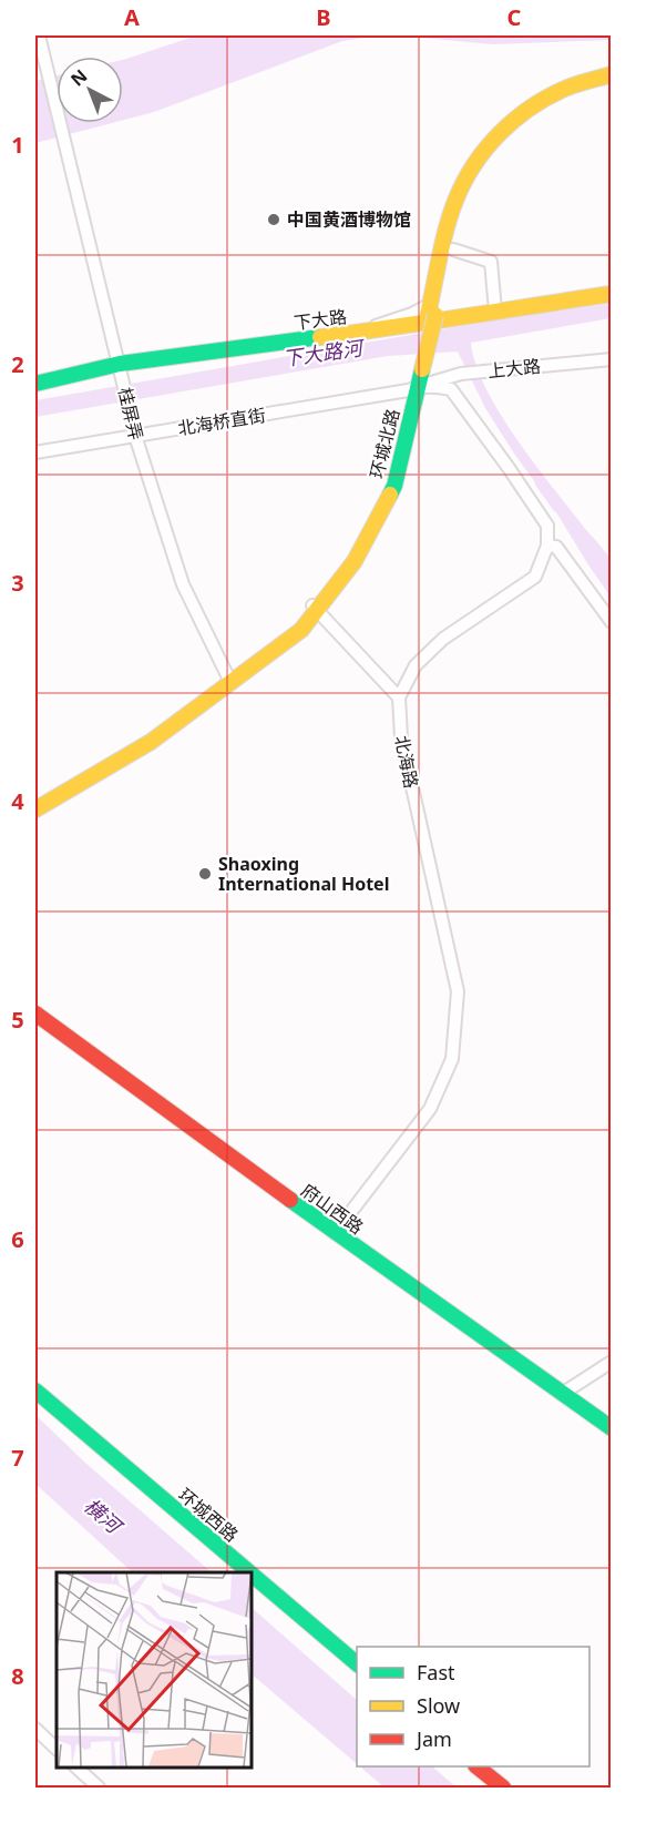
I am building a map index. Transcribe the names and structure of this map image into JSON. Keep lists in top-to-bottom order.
{
  "streets": {
    "main road": [
      "下大路",
      "环城北路",
      "府山西路",
      "环城西路"
    ],
    "street": [
      "上大路",
      "桂屏弄",
      "北海桥直街",
      "北海路"
    ]
  },
  "crossings": [
    ["下大路", "桂屏弄"],
    ["上大路", "北海桥直街"],
    ["上大路", "环城北路"],
    ["桂屏弄", "北海桥直街"],
    ["桂屏弄", "环城北路"],
    ["北海桥直街", "环城北路"],
    ["北海路", "府山西路"]
  ],
  "water": ["下大路河", "横河"],
  "places": ["中国黄酒博物馆", "Shaoxing International Hotel"],
  "legend": ["Fast", "Slow", "Jam"],
  "north": "top left",
  "grid": {
    "columns": ["A", "B", "C"],
    "rows": [
      "1",
      "2",
      "3",
      "4",
      "5",
      "6",
      "7",
      "8"
    ]
  }
}
